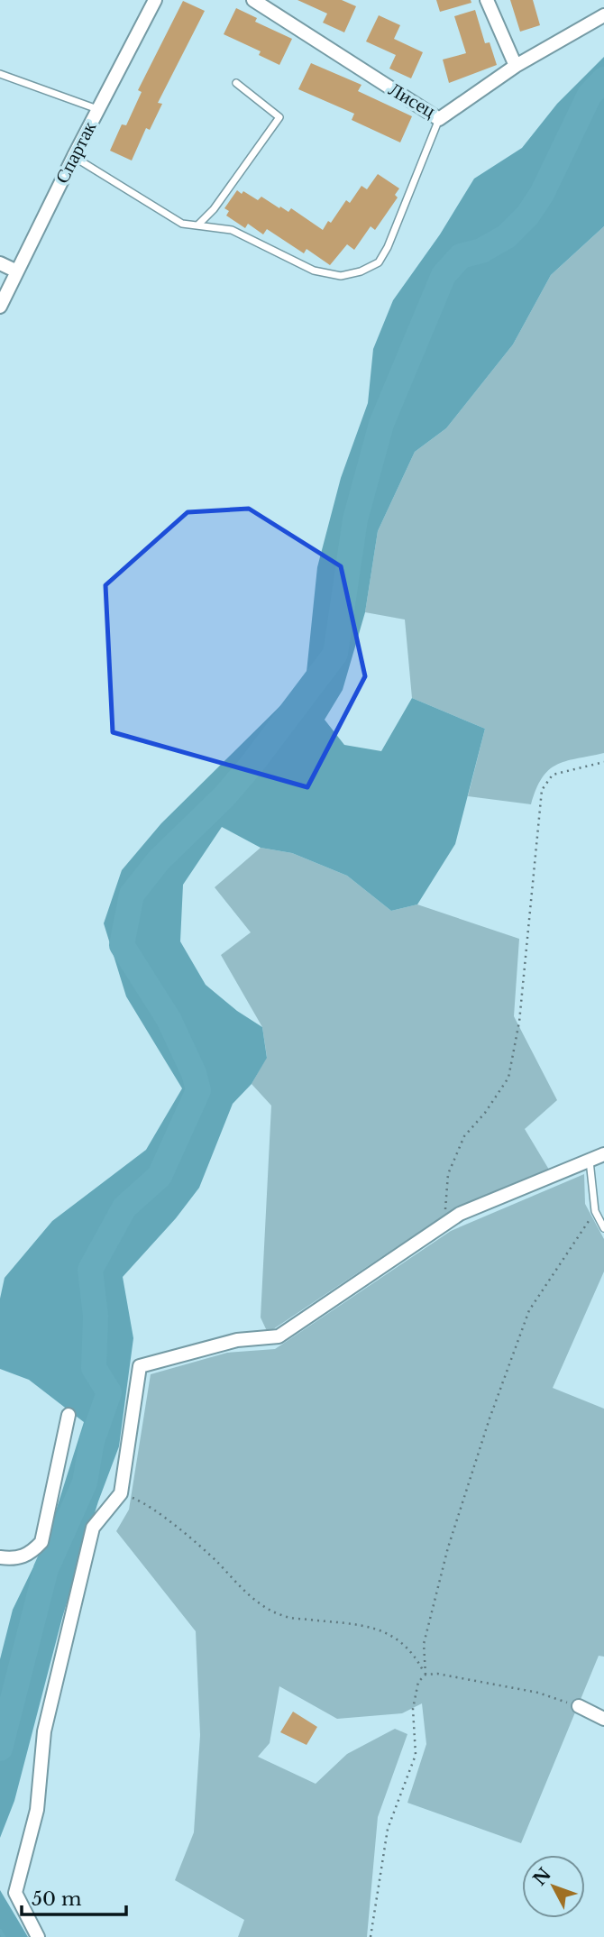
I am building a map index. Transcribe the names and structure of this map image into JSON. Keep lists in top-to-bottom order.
{
  "streets": {
    "street": ["Лисец", "Спартак"]
  },
  "scale_bar": "50 m",
  "north": "top left"
}
